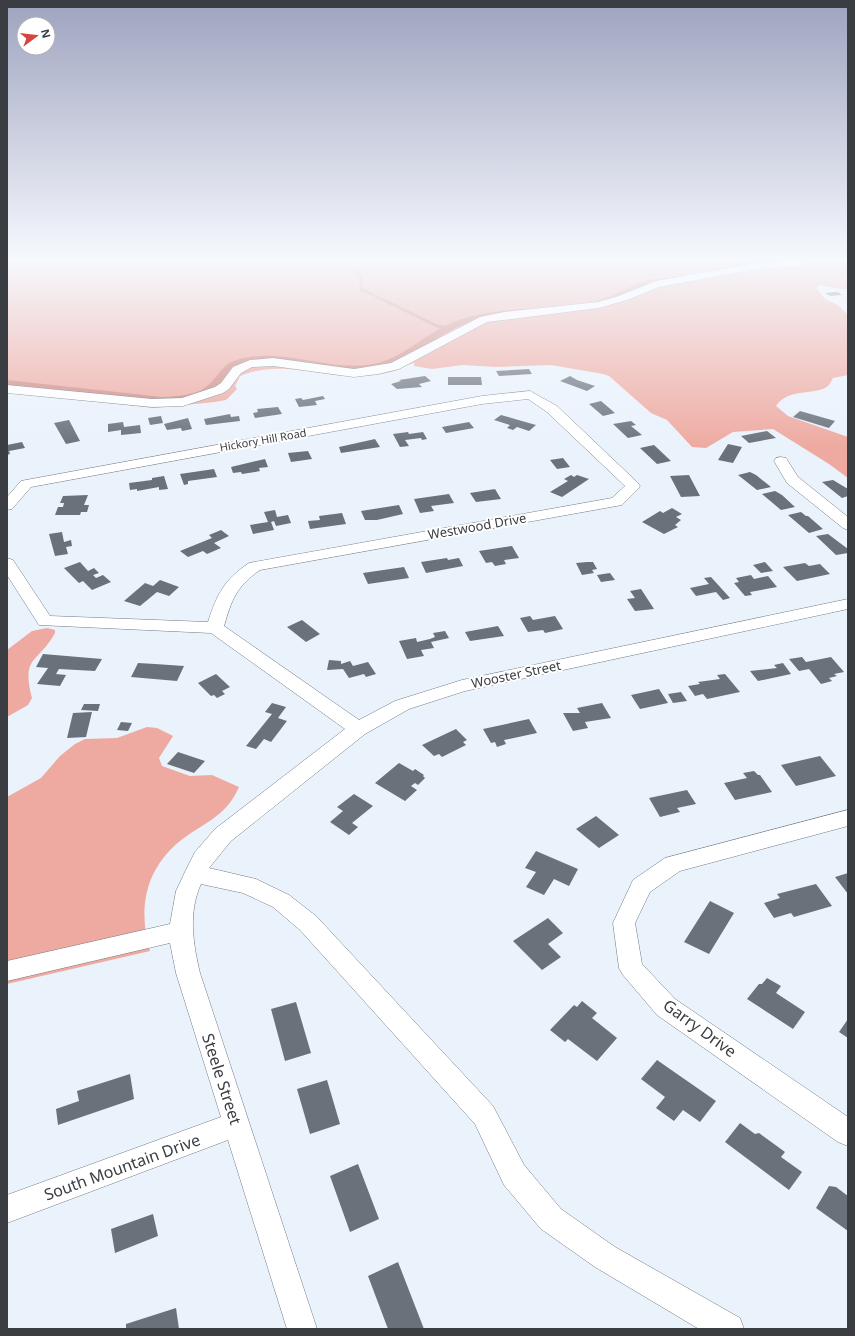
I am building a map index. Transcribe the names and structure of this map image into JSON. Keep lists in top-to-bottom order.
{
  "streets": {
    "street": [
      "Hickory Hill Road",
      "Westwood Drive",
      "Wooster Street",
      "Garry Drive",
      "Steele Street",
      "South Mountain Drive"
    ]
  },
  "crossings": [
    ["Hickory Hill Road", "Westwood Drive"],
    ["Wooster Street", "Steele Street"],
    ["Steele Street", "South Mountain Drive"]
  ],
  "north": "right"
}
